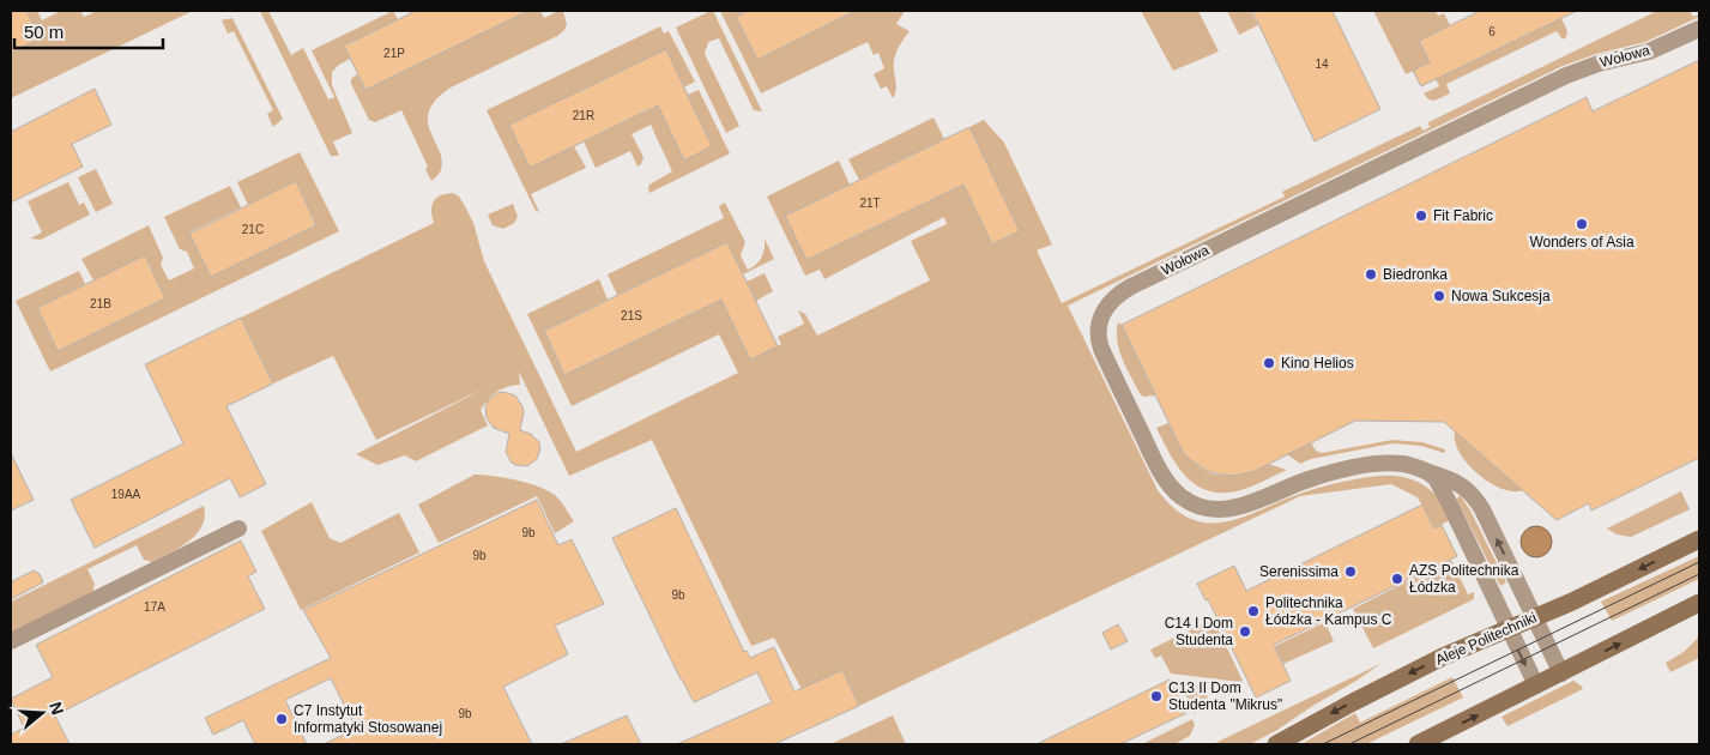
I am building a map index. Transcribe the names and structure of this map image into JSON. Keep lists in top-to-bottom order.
{
  "streets": {
    "main road": ["Aleje Politechniki"],
    "street": ["Wołowa"]
  },
  "crossings": [
    ["Wołowa", "Aleje Politechniki"]
  ],
  "places": [
    "Fit Fabric",
    "Wonders of Asia",
    "Biedronka",
    "Nowa Sukcesja",
    "Kino Helios",
    "Serenissima",
    "AZS Politechnika Łódzka",
    "Politechnika Łódzka - Kampus C",
    "C14 I Dom Studenta",
    "C13 II Dom Studenta \"Mikrus\"",
    "C7 Instytut Informatyki Stosowanej"
  ],
  "house_numbers": [
    "6",
    "21P",
    "14",
    "21R",
    "21T",
    "21C",
    "21B",
    "21S",
    "19AA",
    "9b",
    "9b",
    "9b",
    "17A",
    "9b"
  ],
  "scale_bar": "50 m",
  "north": "right"
}
